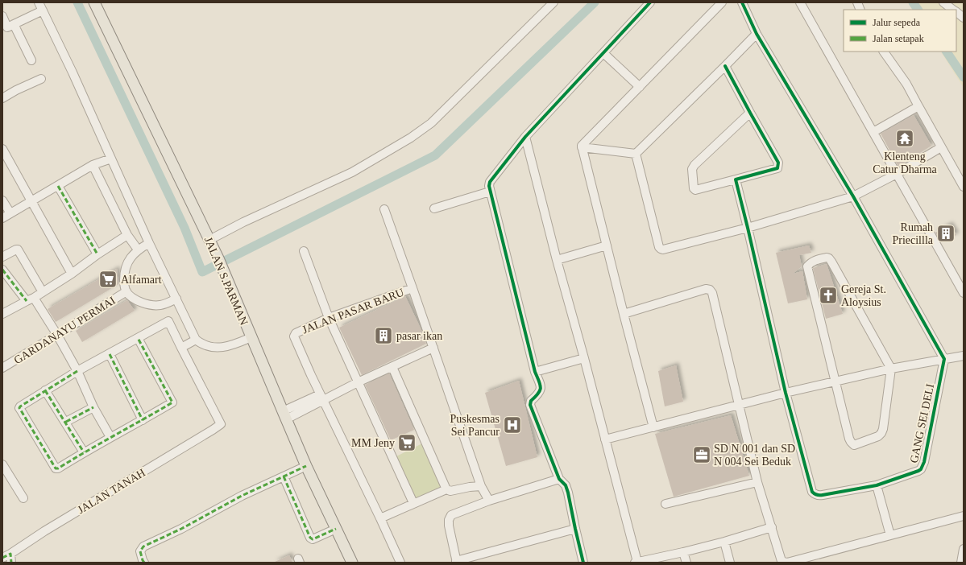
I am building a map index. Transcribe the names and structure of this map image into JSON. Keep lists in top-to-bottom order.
{
  "streets": {
    "main road": ["JALAN S.PARMAN"],
    "street": [
      "JALAN PASAR BARU",
      "GARDANAYU PERMAI",
      "GANG SEI DELI",
      "JALAN TANAH"
    ]
  },
  "places": {
    "temple": ["Klenteng Catur Dharma"],
    "building": ["Rumah Priecillla", "pasar ikan"],
    "supermarket": ["Alfamart", "MM Jeny"],
    "church": ["Gereja St. Aloysius"],
    "hospital": ["Puskesmas Sei Pancur"],
    "office": ["SD N 001 dan SD N 004 Sei Beduk"]
  },
  "legend": ["Jalur sepeda", "Jalan setapak"]
}
